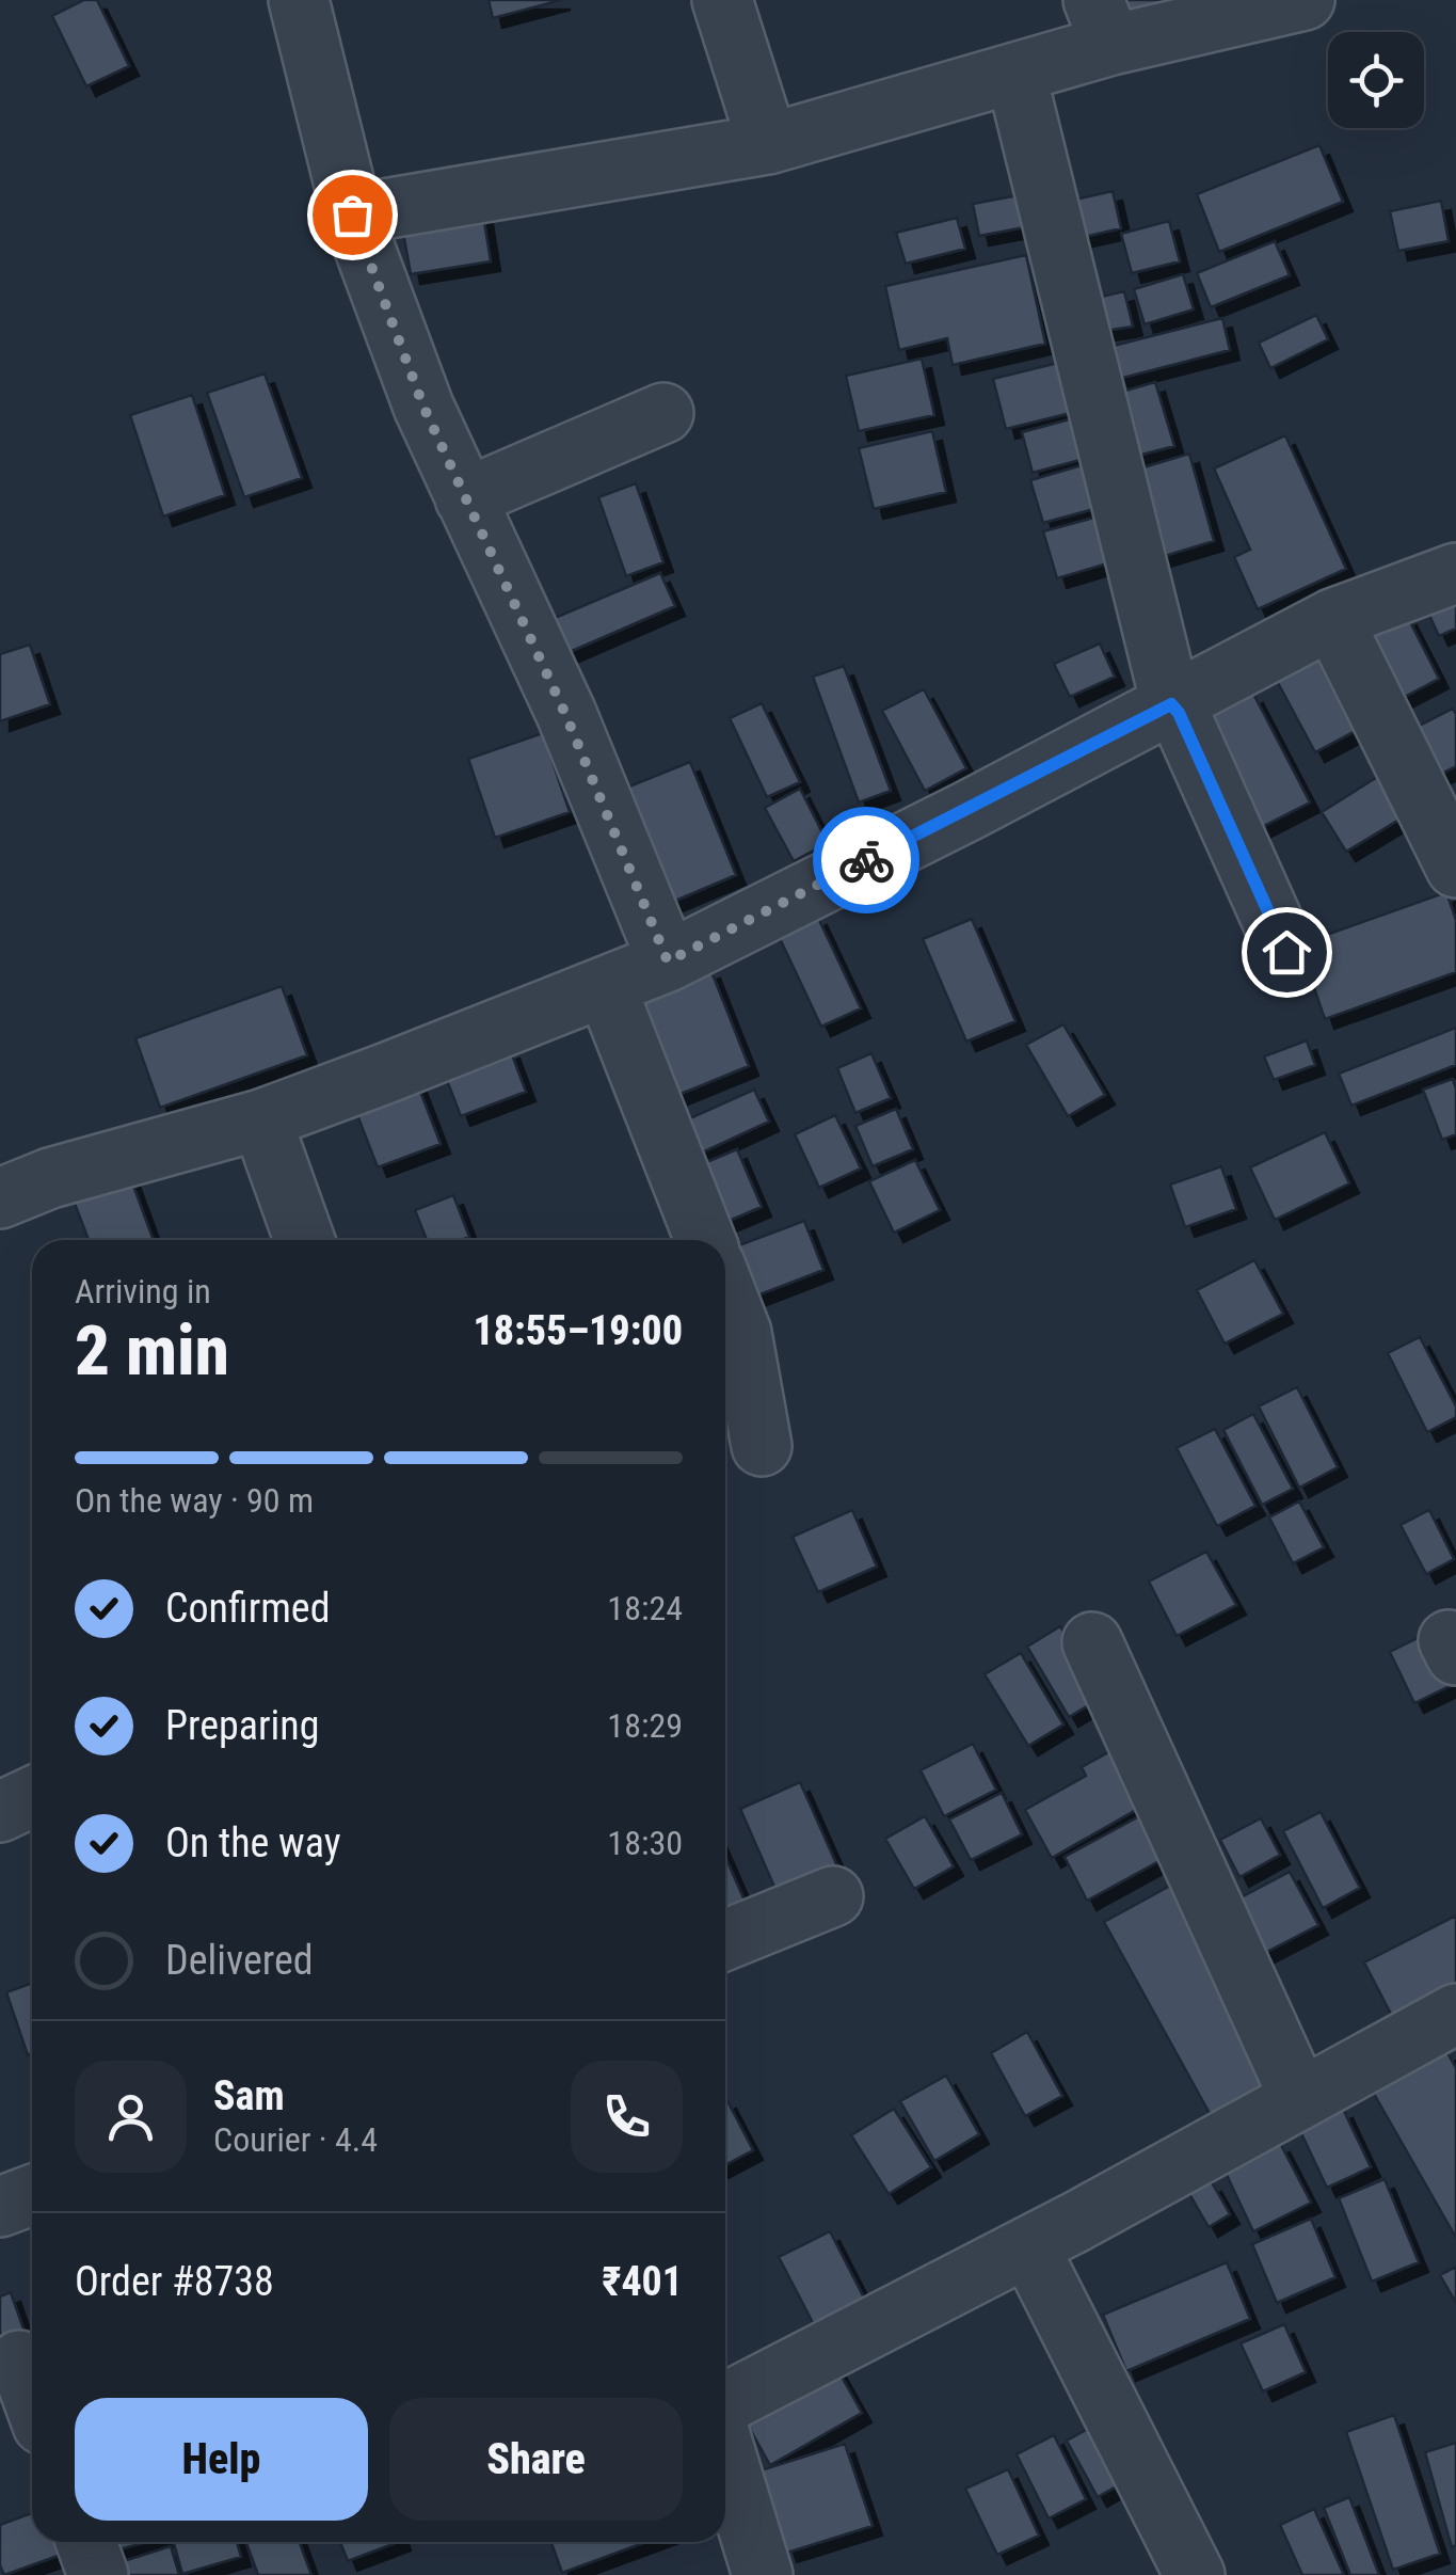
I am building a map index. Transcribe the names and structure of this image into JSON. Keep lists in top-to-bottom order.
{
  "page": {
    "heading": ["2 min", "Arriving in", "18:55–19:00"],
    "panel": [
      "Sam",
      "Courier · 4.4",
      "Order #8738",
      "₹401"
    ],
    "bar": "On the way · 90 m",
    "list": [
      ["Confirmed", "18:24"],
      ["Preparing", "18:29"],
      ["On the way", "18:30"],
      "Delivered"
    ],
    "buttons": ["Help", "Share"]
  }
}
